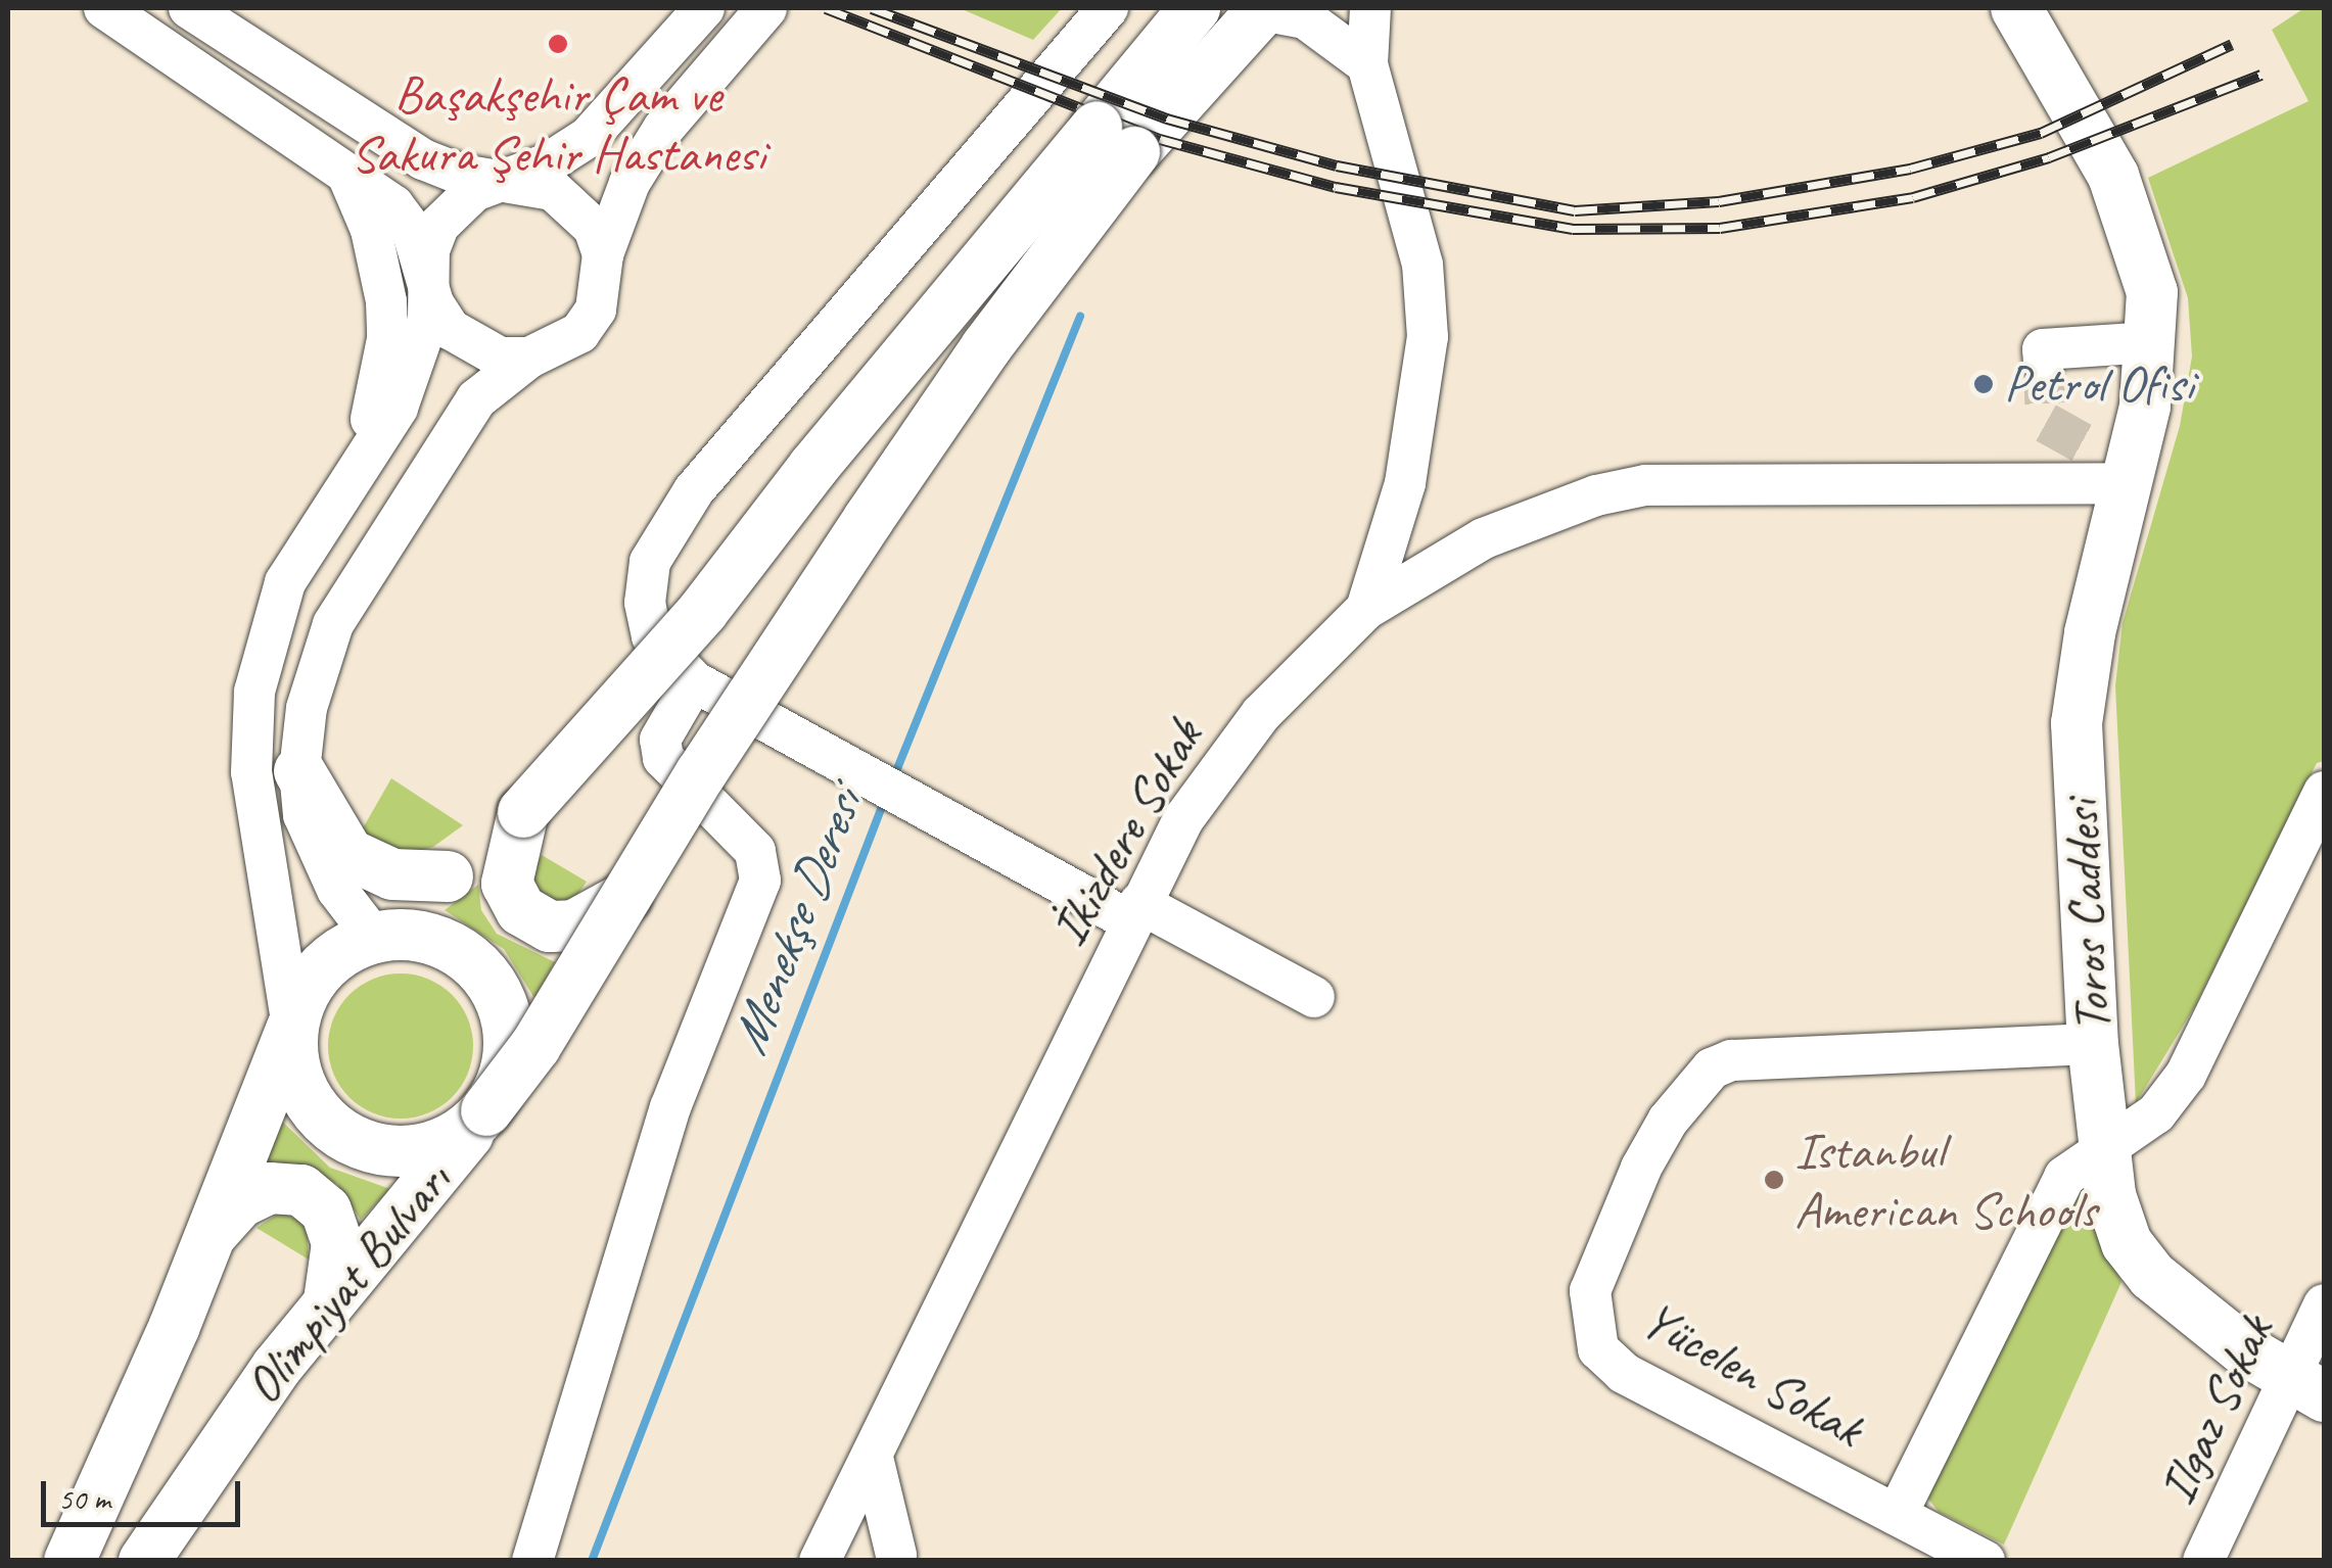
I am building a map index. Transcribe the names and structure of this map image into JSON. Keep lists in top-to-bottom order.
{
  "streets": {
    "main road": ["Toros Caddesi", "Olimpiyat Bulvarı"],
    "street": ["İkizdere Sokak", "Yücelen Sokak", "Ilgaz Sokak"]
  },
  "crossings": [
    ["İkizdere Sokak", "Toros Caddesi"],
    ["Toros Caddesi", "Yücelen Sokak"],
    ["Toros Caddesi", "Ilgaz Sokak"]
  ],
  "water": ["Menekşe Deresi"],
  "places": ["Başakşehir Çam ve Sakura Şehir Hastanesi", "Petrol Ofisi", "Istanbul American Schools"],
  "scale_bar": "50 m"
}
